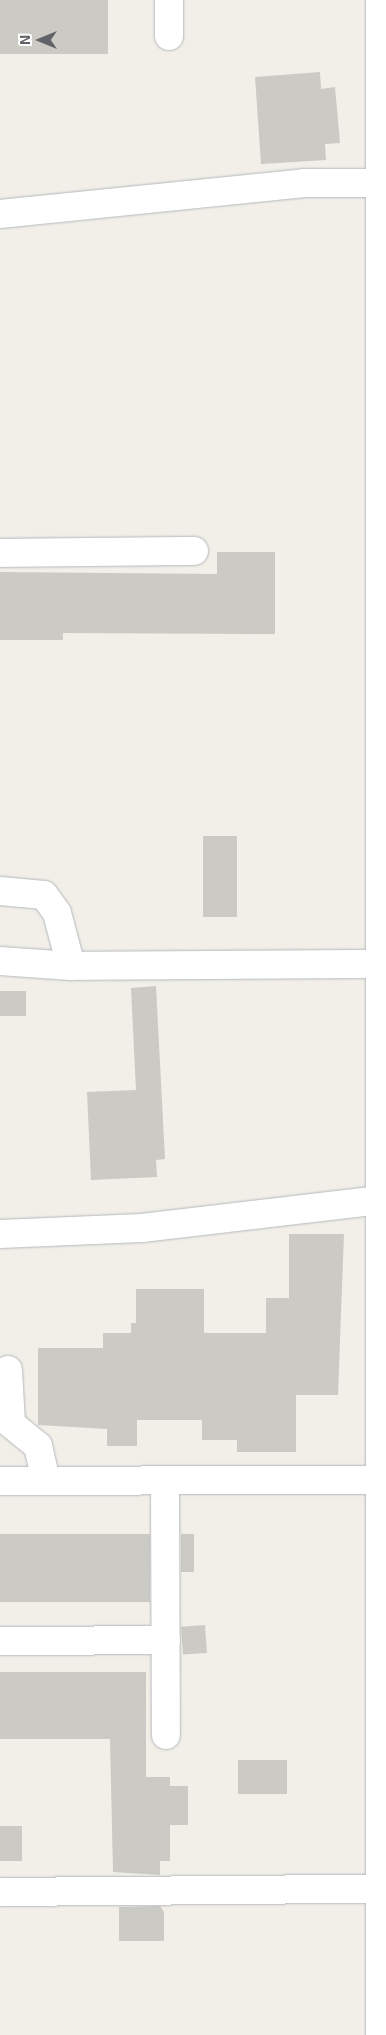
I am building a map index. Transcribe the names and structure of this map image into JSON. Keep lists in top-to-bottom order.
{
  "north": "left"
}
